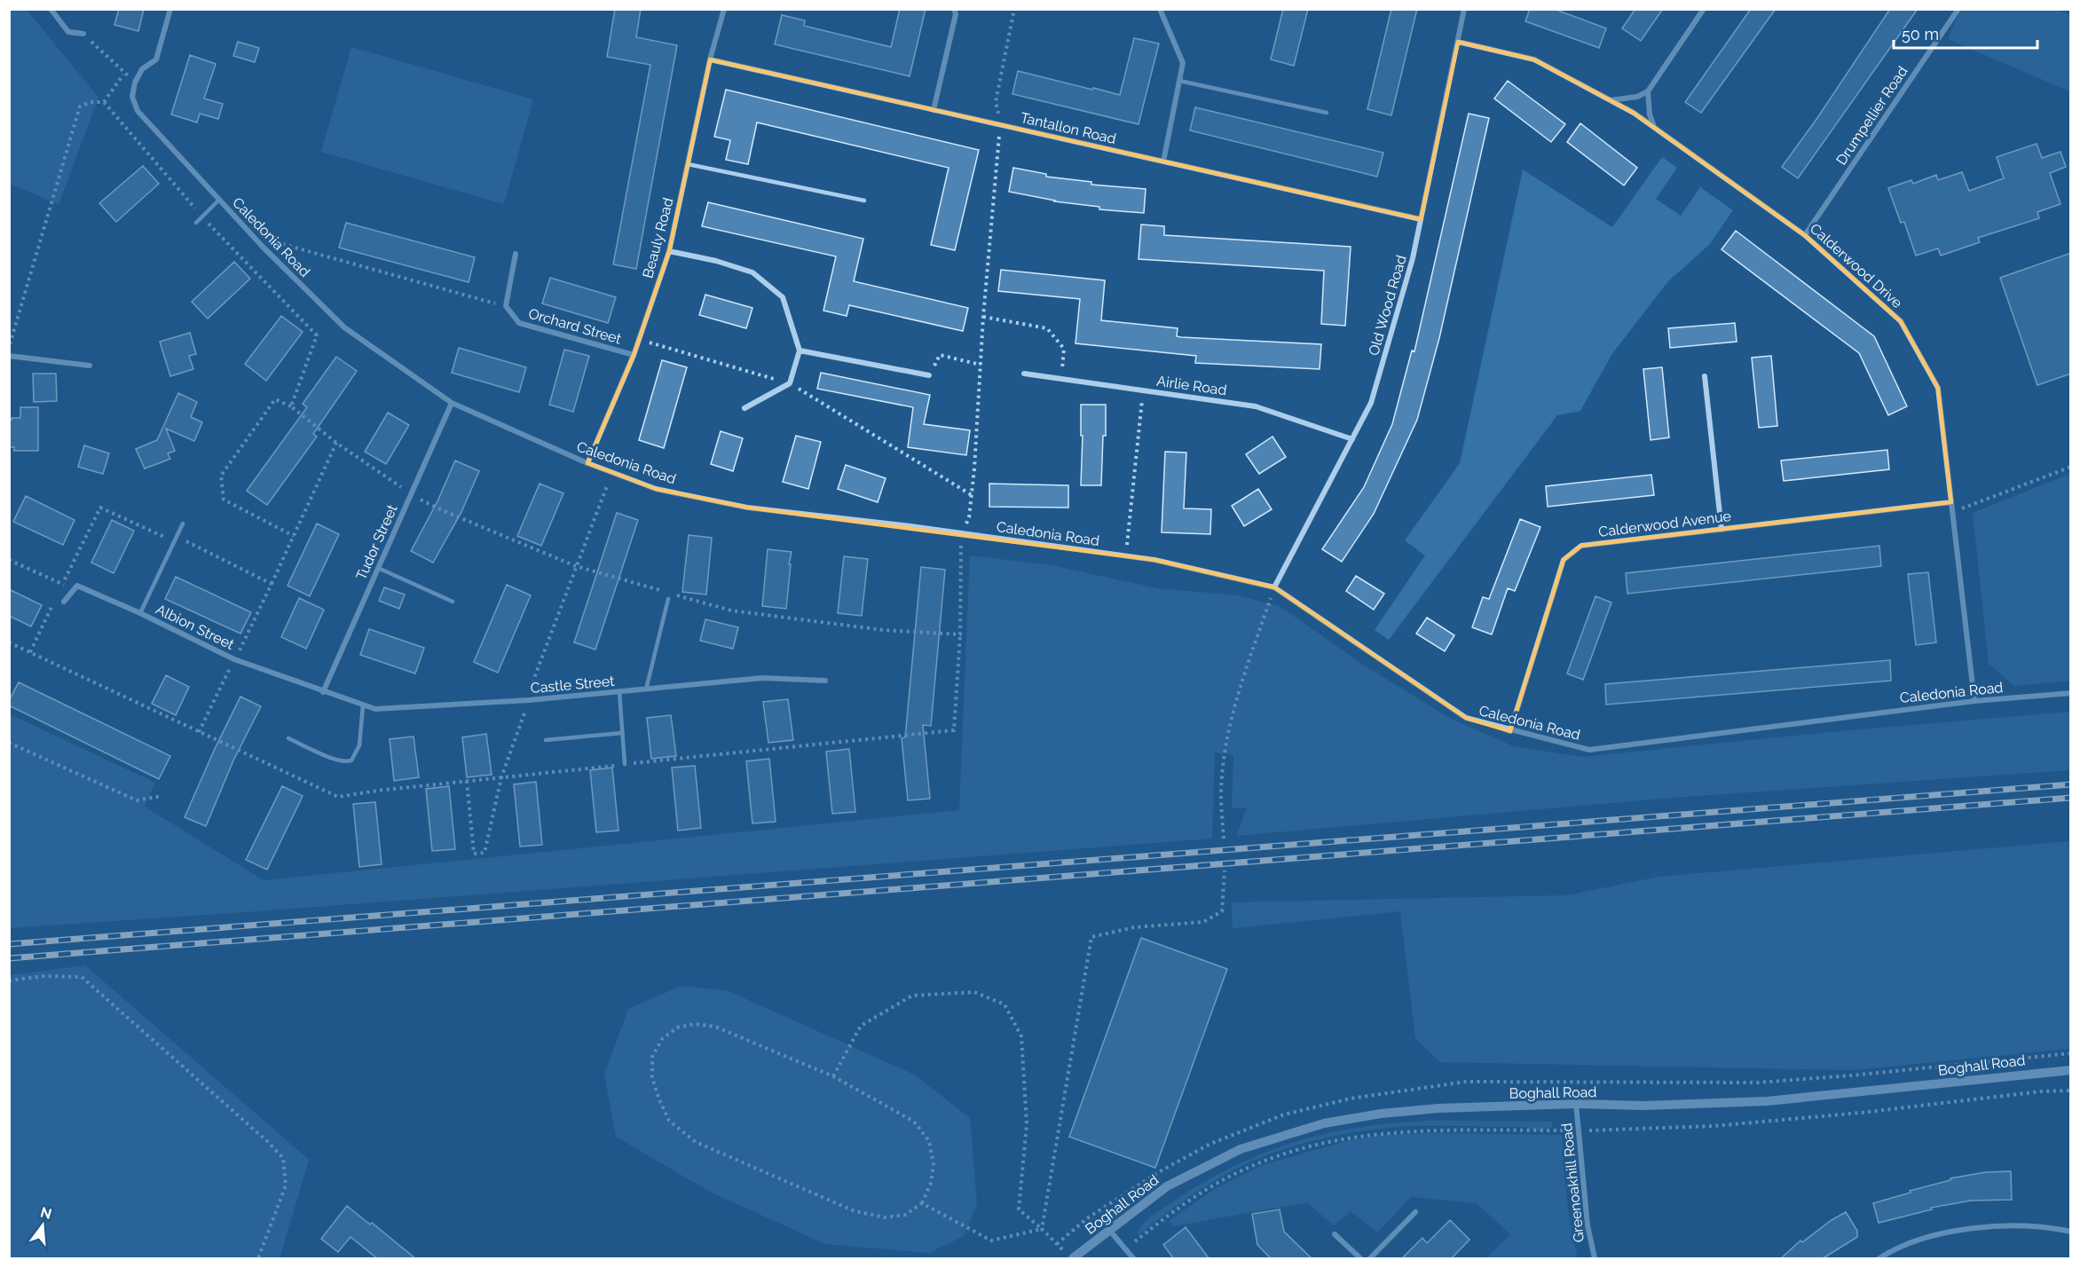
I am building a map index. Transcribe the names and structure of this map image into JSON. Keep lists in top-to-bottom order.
{
  "streets": {
    "street": [
      "Drumpellier Road",
      "Tantallon Road",
      "Caledonia Road",
      "Beauly Road",
      "Calderwood Drive",
      "Old Wood Road",
      "Orchard Street",
      "Airlie Road",
      "Calderwood Avenue",
      "Tudor Street",
      "Albion Street",
      "Castle Street",
      "Boghall Road",
      "Greenoakhill Road"
    ]
  },
  "crossings": [
    ["Drumpellier Road", "Calderwood Drive"],
    ["Tantallon Road", "Beauly Road"],
    ["Tantallon Road", "Old Wood Road"],
    ["Caledonia Road", "Beauly Road"],
    ["Caledonia Road", "Calderwood Drive"],
    ["Caledonia Road", "Old Wood Road"],
    ["Caledonia Road", "Calderwood Avenue"],
    ["Caledonia Road", "Tudor Street"],
    ["Beauly Road", "Orchard Street"],
    ["Calderwood Drive", "Old Wood Road"],
    ["Calderwood Drive", "Calderwood Avenue"],
    ["Old Wood Road", "Airlie Road"],
    ["Tudor Street", "Albion Street"],
    ["Tudor Street", "Castle Street"],
    ["Albion Street", "Castle Street"],
    ["Boghall Road", "Greenoakhill Road"]
  ],
  "scale_bar": "50 m",
  "north": "top"
}
